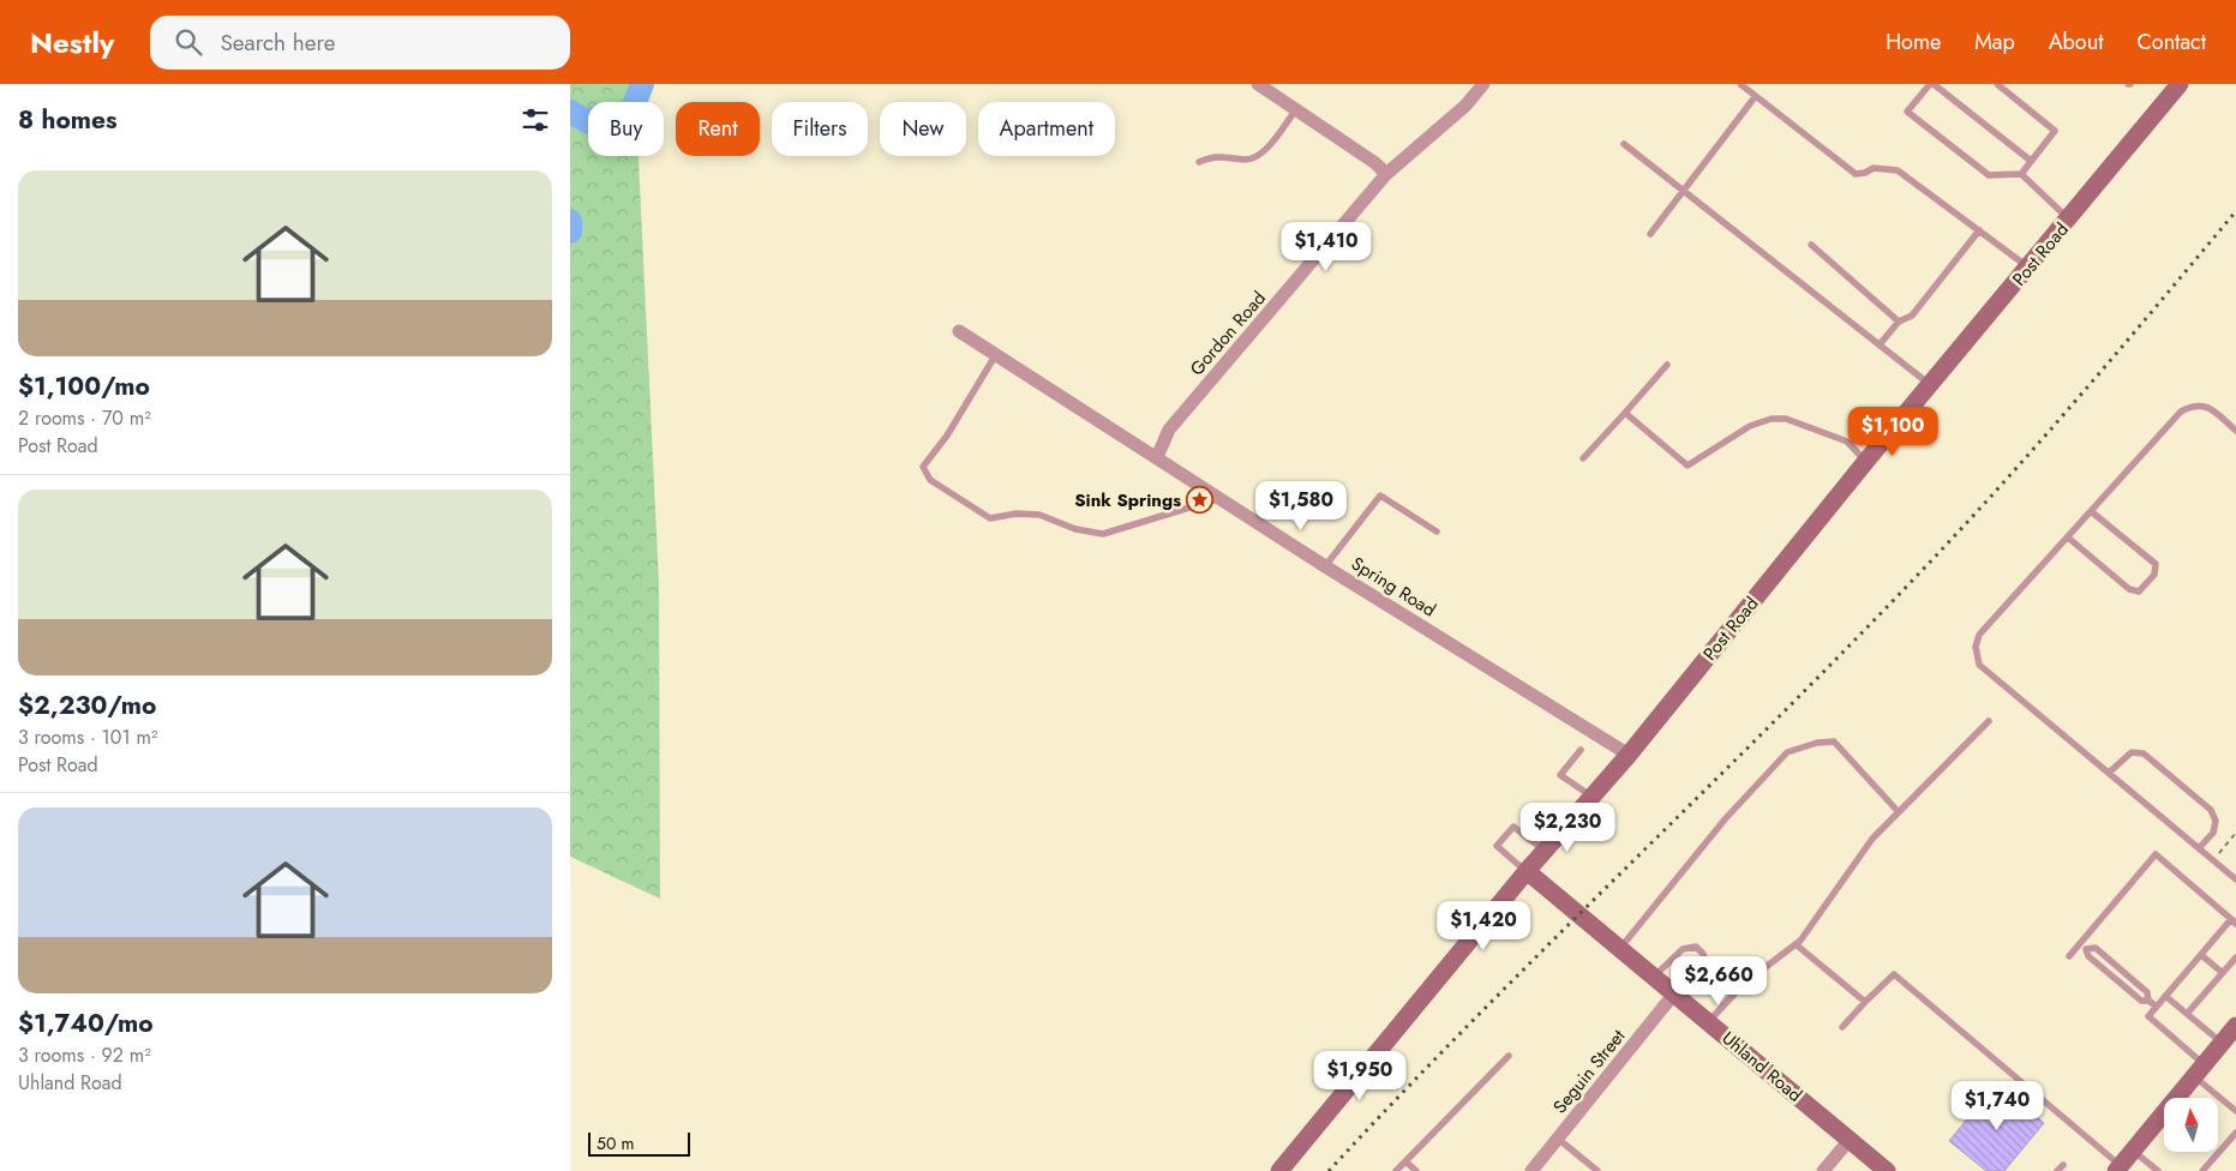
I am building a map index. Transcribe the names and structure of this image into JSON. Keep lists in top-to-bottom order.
{
  "streets": {
    "street": [
      "Post Road",
      "Gordon Road",
      "Spring Road",
      "Uhland Road",
      "Seguin Street"
    ]
  },
  "crossings": [
    ["Post Road", "Spring Road"],
    ["Post Road", "Uhland Road"],
    ["Gordon Road", "Spring Road"],
    ["Uhland Road", "Seguin Street"]
  ],
  "places": {
    "place": ["Sink Springs"]
  },
  "scale_bar": "50 m",
  "north": "top",
  "page": {
    "header": "Nestly",
    "search": "Search here",
    "nav": [
      "Home",
      "Map",
      "About",
      "Contact"
    ],
    "heading": "8 homes",
    "chip": [
      "Buy",
      "Rent",
      "Filters",
      "New",
      "Apartment"
    ],
    "list": [
      {
        "name": "$1,100/mo",
        "note": "2 rooms · 70 m² · Post Road"
      },
      {
        "name": "$2,230/mo",
        "note": "3 rooms · 101 m² · Post Road"
      },
      {
        "name": "$1,740/mo",
        "note": "3 rooms · 92 m² · Uhland Road"
      }
    ],
    "price": [
      "$1,410",
      "$1,100",
      "$1,580",
      "$2,230",
      "$1,420",
      "$2,660",
      "$1,950",
      "$1,740"
    ],
    "scale": "50 m"
  }
}
